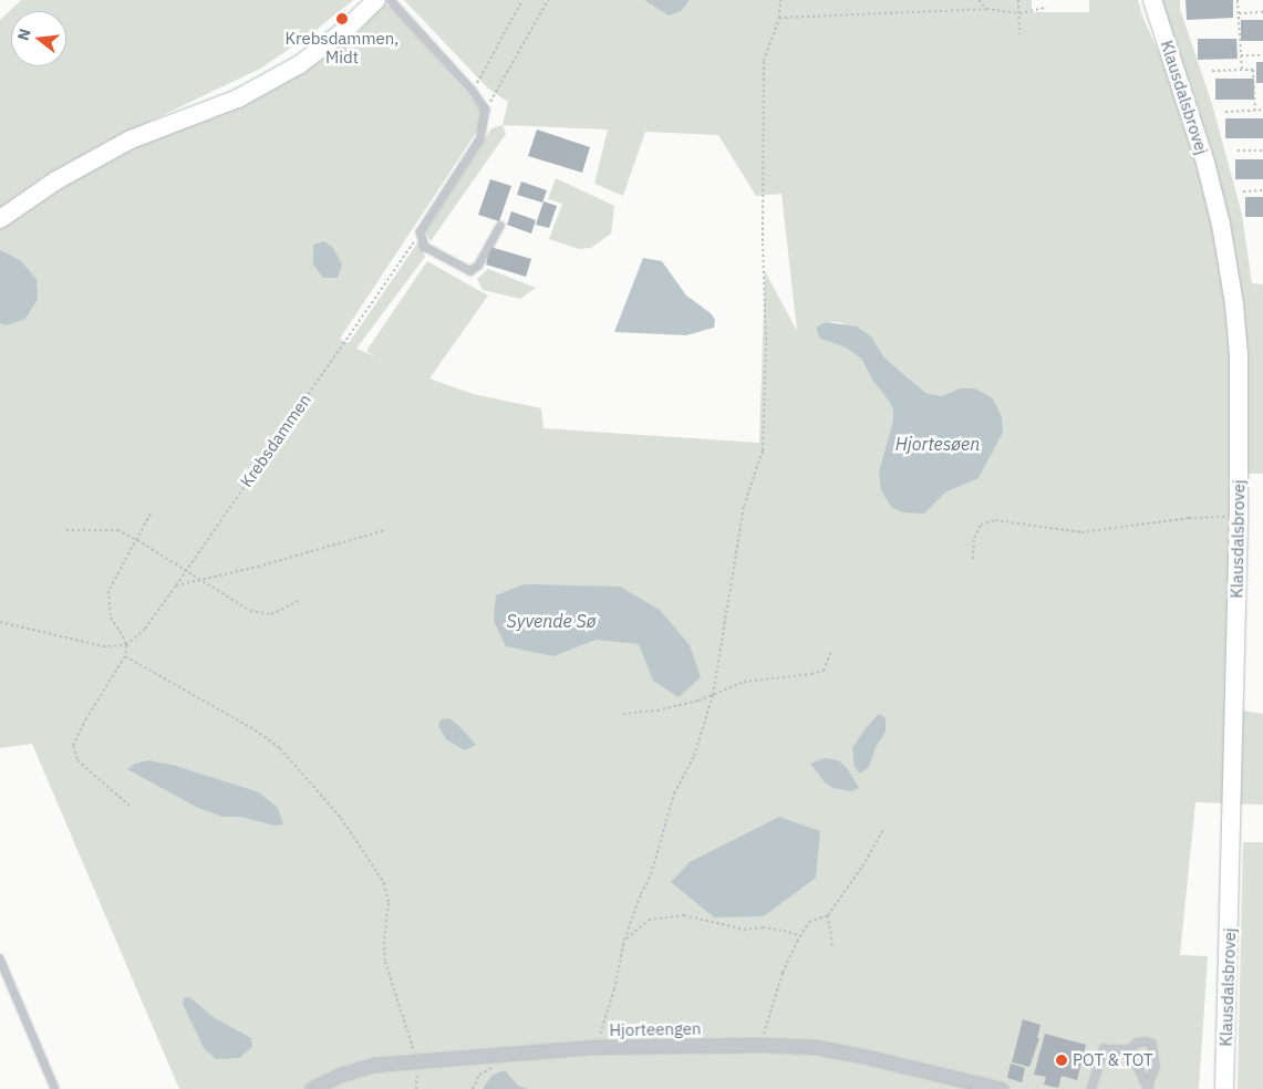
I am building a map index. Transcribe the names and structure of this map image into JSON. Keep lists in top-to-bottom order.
{
  "streets": {
    "street": ["Klausdalsbrovej", "Hjorteengen"],
    "path": ["Krebsdammen"]
  },
  "water": ["Hjortesøen", "Syvende Sø"],
  "places": ["Krebsdammen, Midt", "POT & TOT"],
  "north": "left"
}
